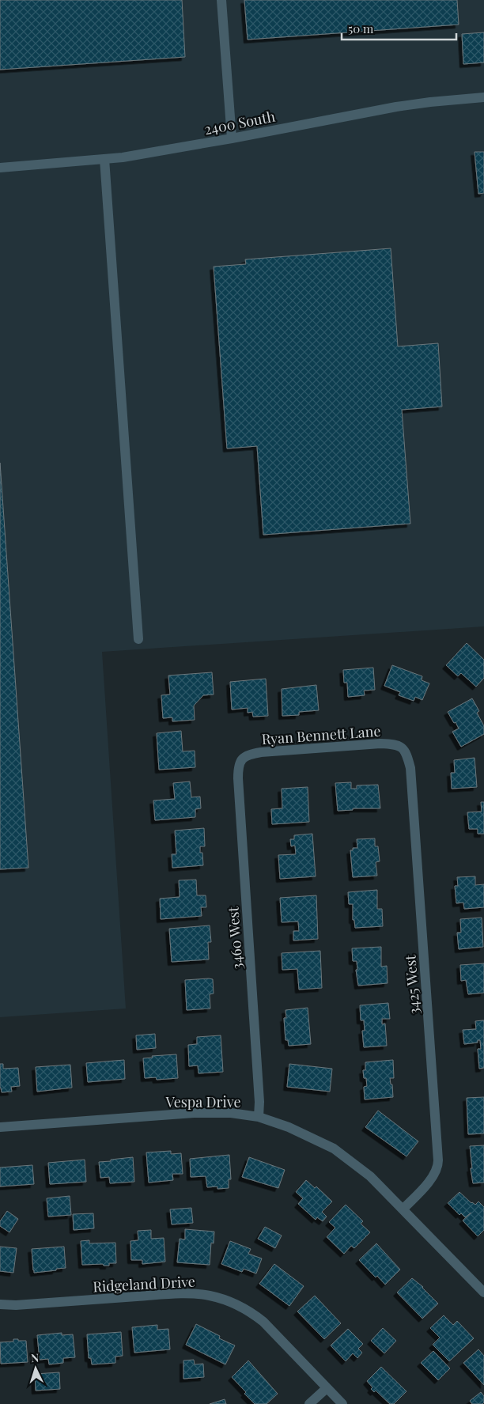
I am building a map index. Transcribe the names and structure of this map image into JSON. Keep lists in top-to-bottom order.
{
  "streets": {
    "street": [
      "2400 South",
      "Ryan Bennett Lane",
      "3460 West",
      "3425 West",
      "Vespa Drive",
      "Ridgeland Drive"
    ]
  },
  "crossings": [
    ["Ryan Bennett Lane", "3460 West"],
    ["Ryan Bennett Lane", "3425 West"],
    ["3460 West", "Vespa Drive"],
    ["3425 West", "Vespa Drive"]
  ],
  "scale_bar": "50 m",
  "north": "top"
}
